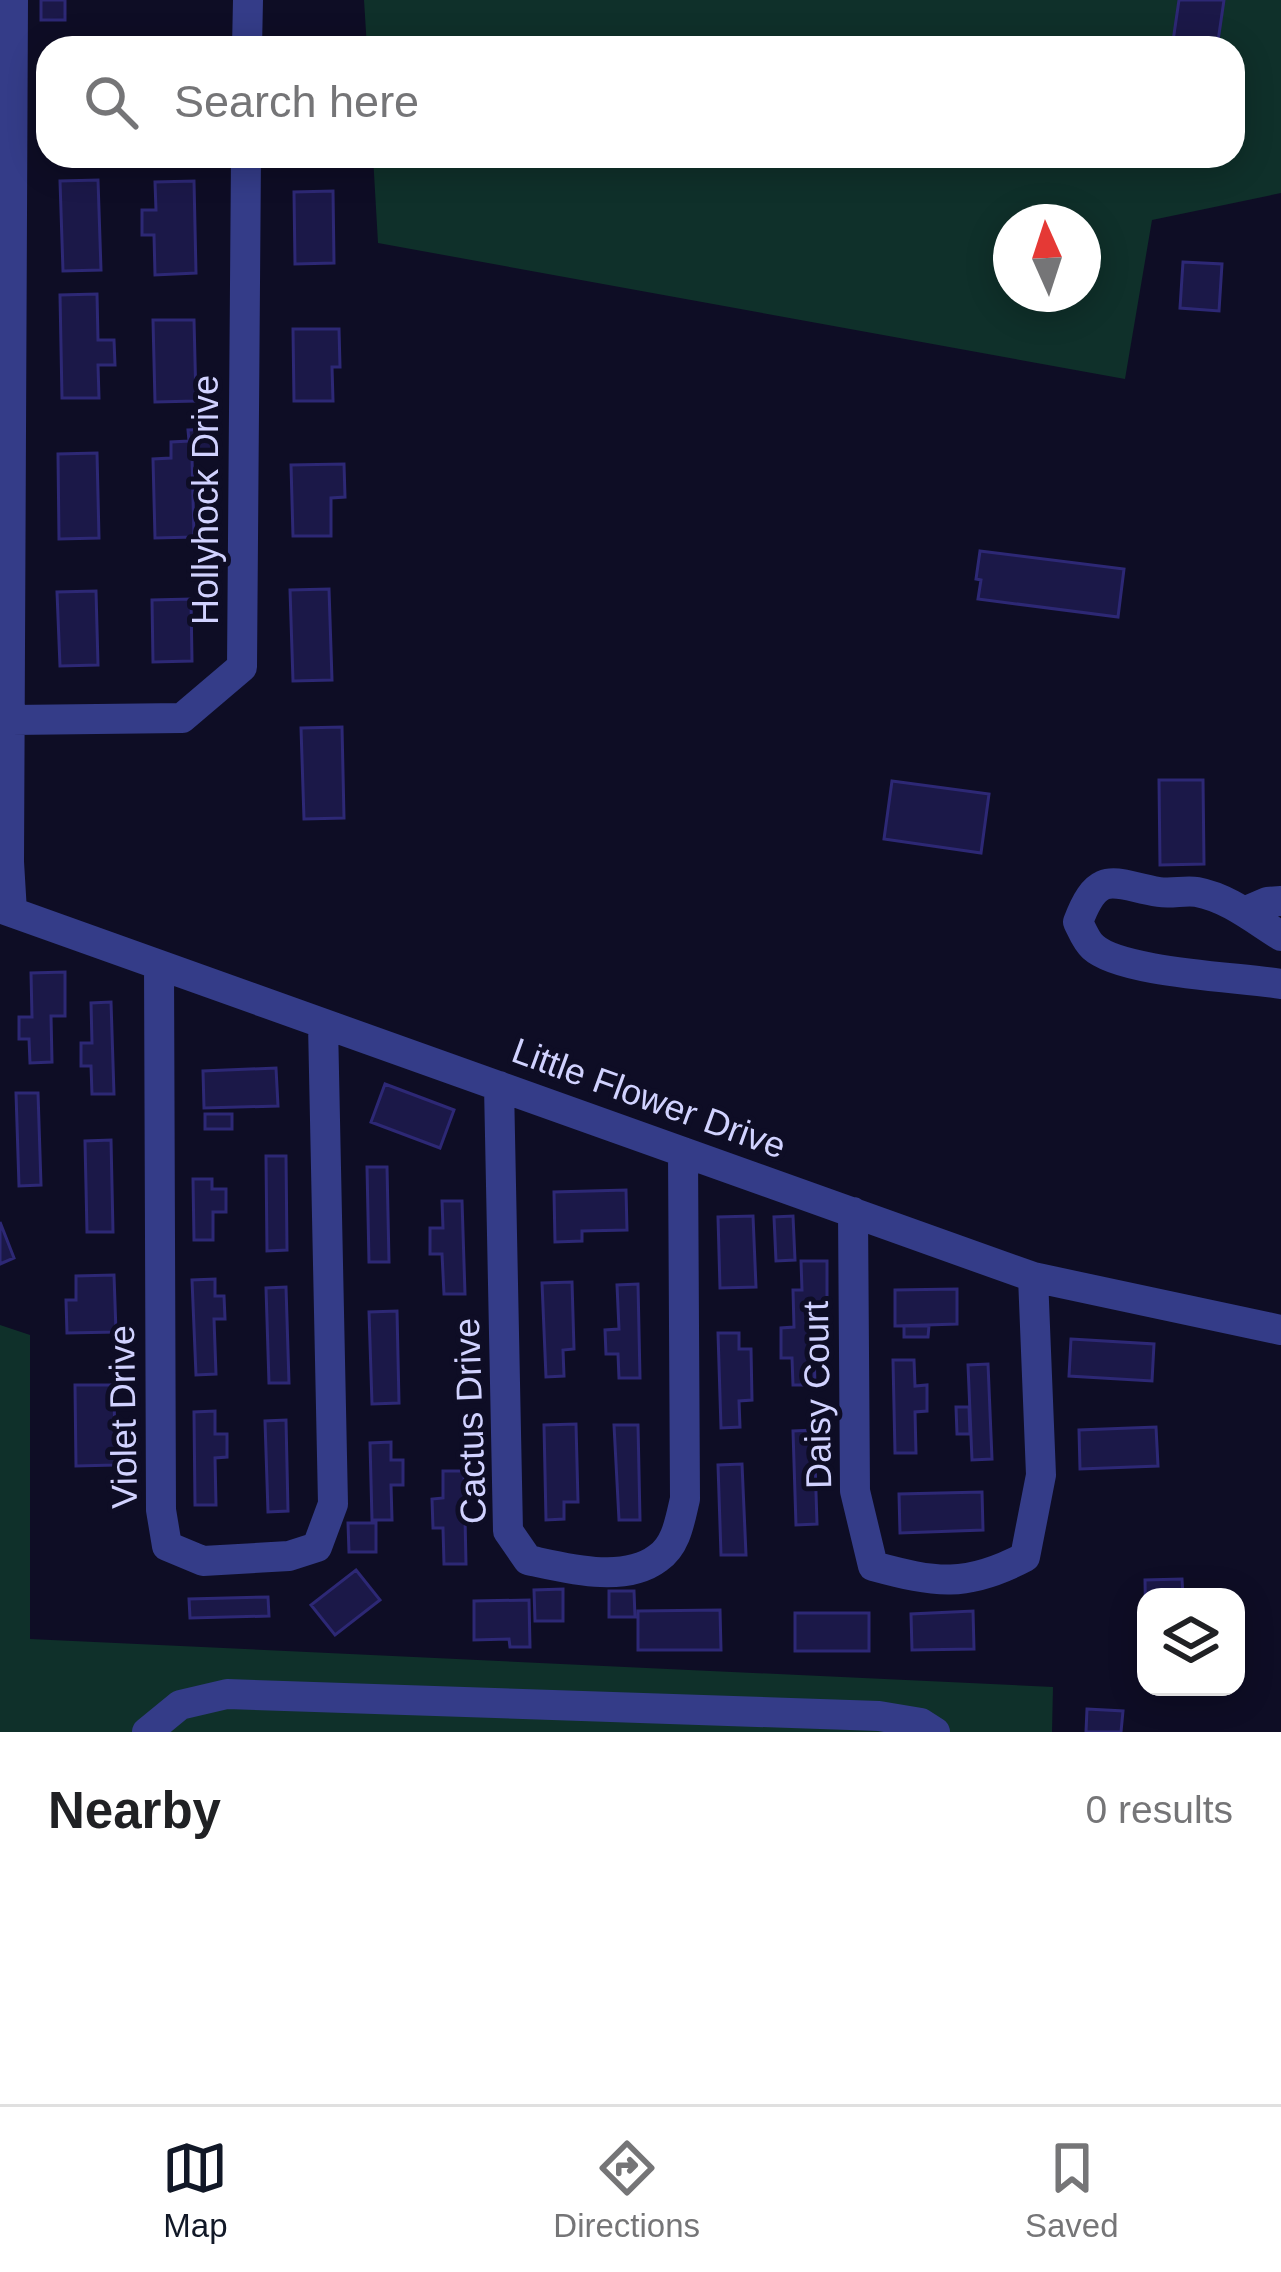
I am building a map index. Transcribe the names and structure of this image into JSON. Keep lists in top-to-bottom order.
{
  "streets": {
    "lane": [
      "Hollyhock Drive",
      "Little Flower Drive",
      "Daisy Court",
      "Violet Drive",
      "Cactus Drive"
    ]
  },
  "crossings": [
    ["Little Flower Drive", "Daisy Court"],
    ["Little Flower Drive", "Violet Drive"],
    ["Little Flower Drive", "Cactus Drive"]
  ],
  "north": "top",
  "page": {
    "search": "Search here",
    "heading": ["Nearby", "0 results"],
    "nav": ["Map", "Directions", "Saved"]
  }
}
